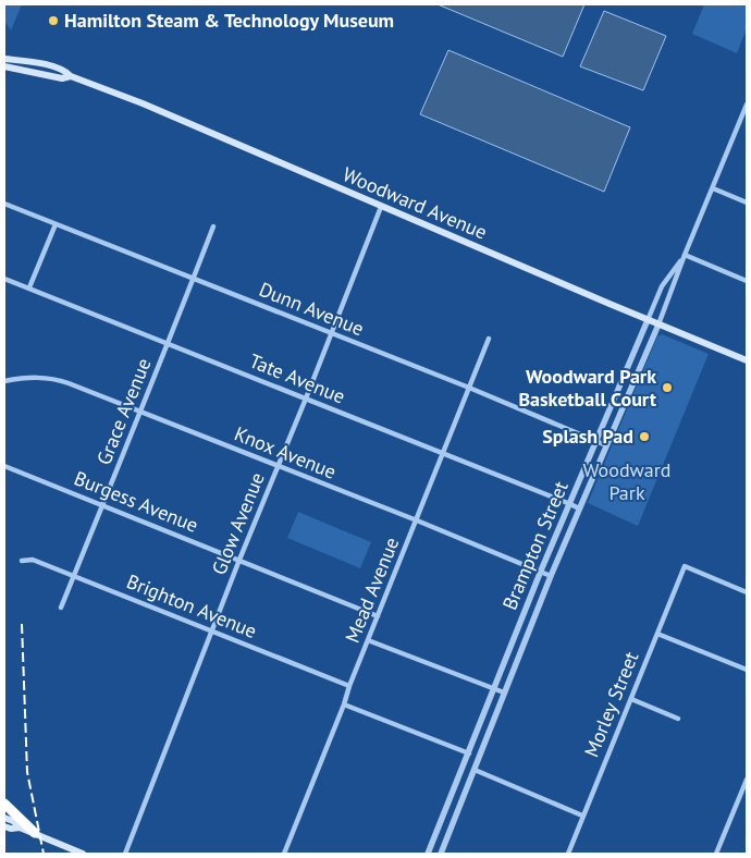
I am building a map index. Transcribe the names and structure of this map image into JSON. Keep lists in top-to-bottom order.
{
  "streets": {
    "main road": ["Woodward Avenue"],
    "street": [
      "Dunn Avenue",
      "Tate Avenue",
      "Grace Avenue",
      "Knox Avenue",
      "Burgess Avenue",
      "Glow Avenue",
      "Brampton Street",
      "Mead Avenue",
      "Brighton Avenue",
      "Morley Street"
    ]
  },
  "crossings": [
    ["Woodward Avenue", "Glow Avenue"],
    ["Woodward Avenue", "Brampton Street"],
    ["Dunn Avenue", "Grace Avenue"],
    ["Dunn Avenue", "Glow Avenue"],
    ["Dunn Avenue", "Brampton Street"],
    ["Dunn Avenue", "Mead Avenue"],
    ["Tate Avenue", "Grace Avenue"],
    ["Tate Avenue", "Glow Avenue"],
    ["Tate Avenue", "Brampton Street"],
    ["Tate Avenue", "Mead Avenue"],
    ["Grace Avenue", "Knox Avenue"],
    ["Grace Avenue", "Burgess Avenue"],
    ["Grace Avenue", "Brighton Avenue"],
    ["Knox Avenue", "Glow Avenue"],
    ["Knox Avenue", "Brampton Street"],
    ["Knox Avenue", "Mead Avenue"],
    ["Burgess Avenue", "Glow Avenue"],
    ["Burgess Avenue", "Mead Avenue"],
    ["Glow Avenue", "Brighton Avenue"],
    ["Mead Avenue", "Brighton Avenue"]
  ],
  "parks": ["Woodward Park"],
  "places": ["Hamilton Steam & Technology Museum", "Woodward Park Basketball Court", "Splash Pad"]
}
